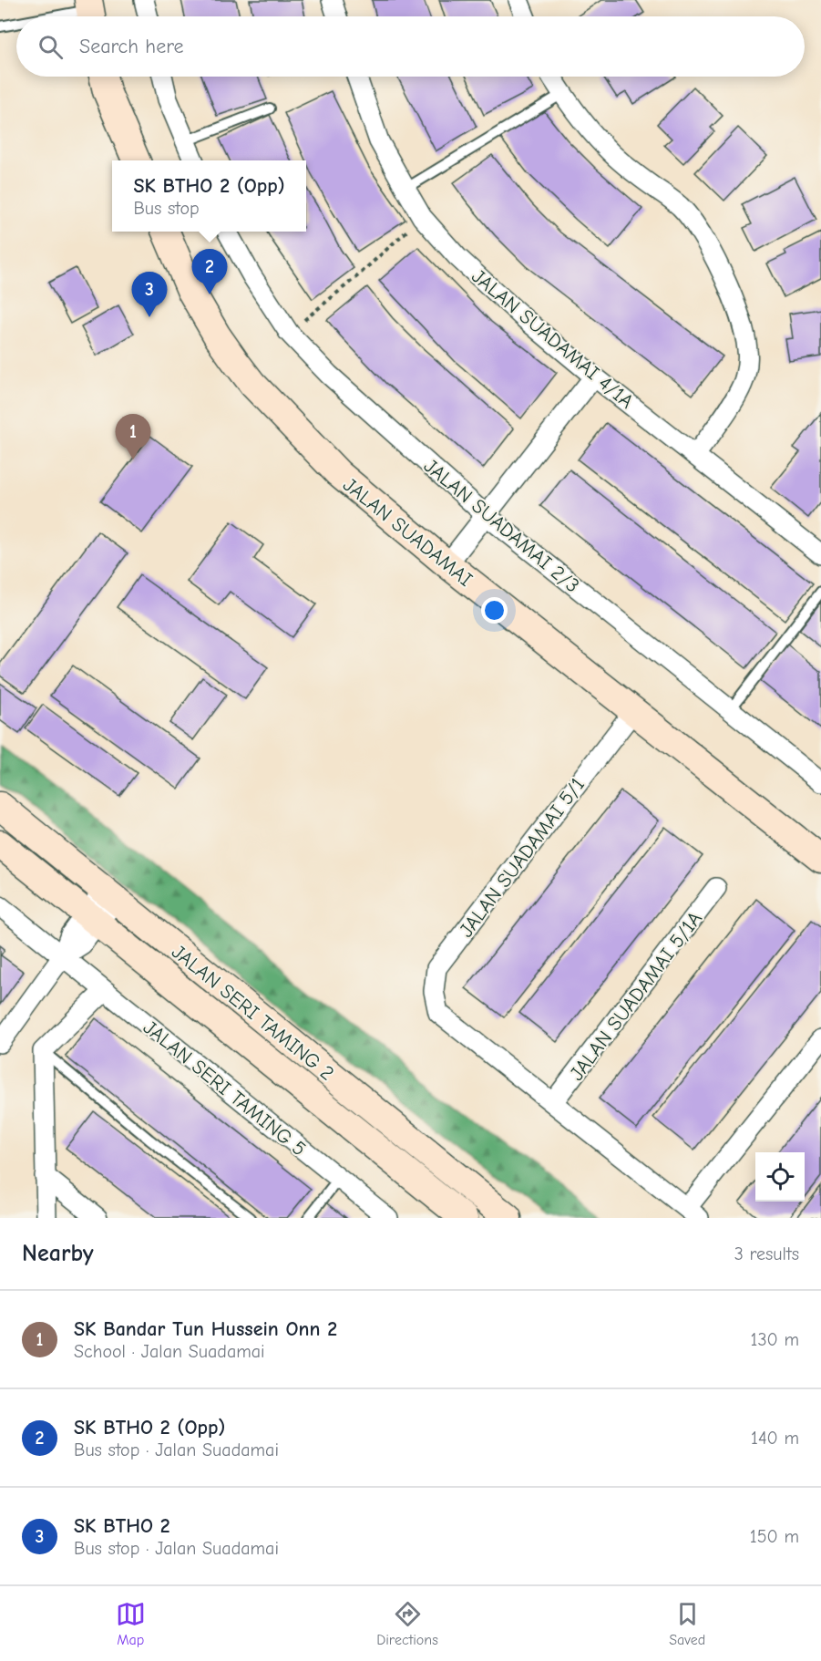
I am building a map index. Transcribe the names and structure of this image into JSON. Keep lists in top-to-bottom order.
{
  "streets": {
    "street": [
      "JALAN SUADAMAI 4/1A",
      "JALAN SUADAMAI 2/3",
      "JALAN SUADAMAI",
      "JALAN SUADAMAI 5/1",
      "JALAN SUADAMAI 5/1A",
      "JALAN SERI TAMING 2",
      "JALAN SERI TAMING 5"
    ]
  },
  "crossings": [
    ["JALAN SUADAMAI", "JALAN SUADAMAI 5/1"],
    ["JALAN SUADAMAI 5/1", "JALAN SUADAMAI 5/1A"]
  ],
  "page": {
    "search": "Search here",
    "popup": ["SK BTHO 2 (Opp)", "Bus stop"],
    "pins": ["2", "3", "1"],
    "heading": ["Nearby", "3 results"],
    "list": [
      {
        "mark": "1",
        "name": "SK Bandar Tun Hussein Onn 2",
        "note": "School · Jalan Suadamai",
        "value": "130 m"
      },
      {
        "mark": "2",
        "name": "SK BTHO 2 (Opp)",
        "note": "Bus stop · Jalan Suadamai",
        "value": "140 m"
      },
      {
        "mark": "3",
        "name": "SK BTHO 2",
        "note": "Bus stop · Jalan Suadamai",
        "value": "150 m"
      }
    ],
    "nav": ["Map", "Directions", "Saved"]
  }
}
